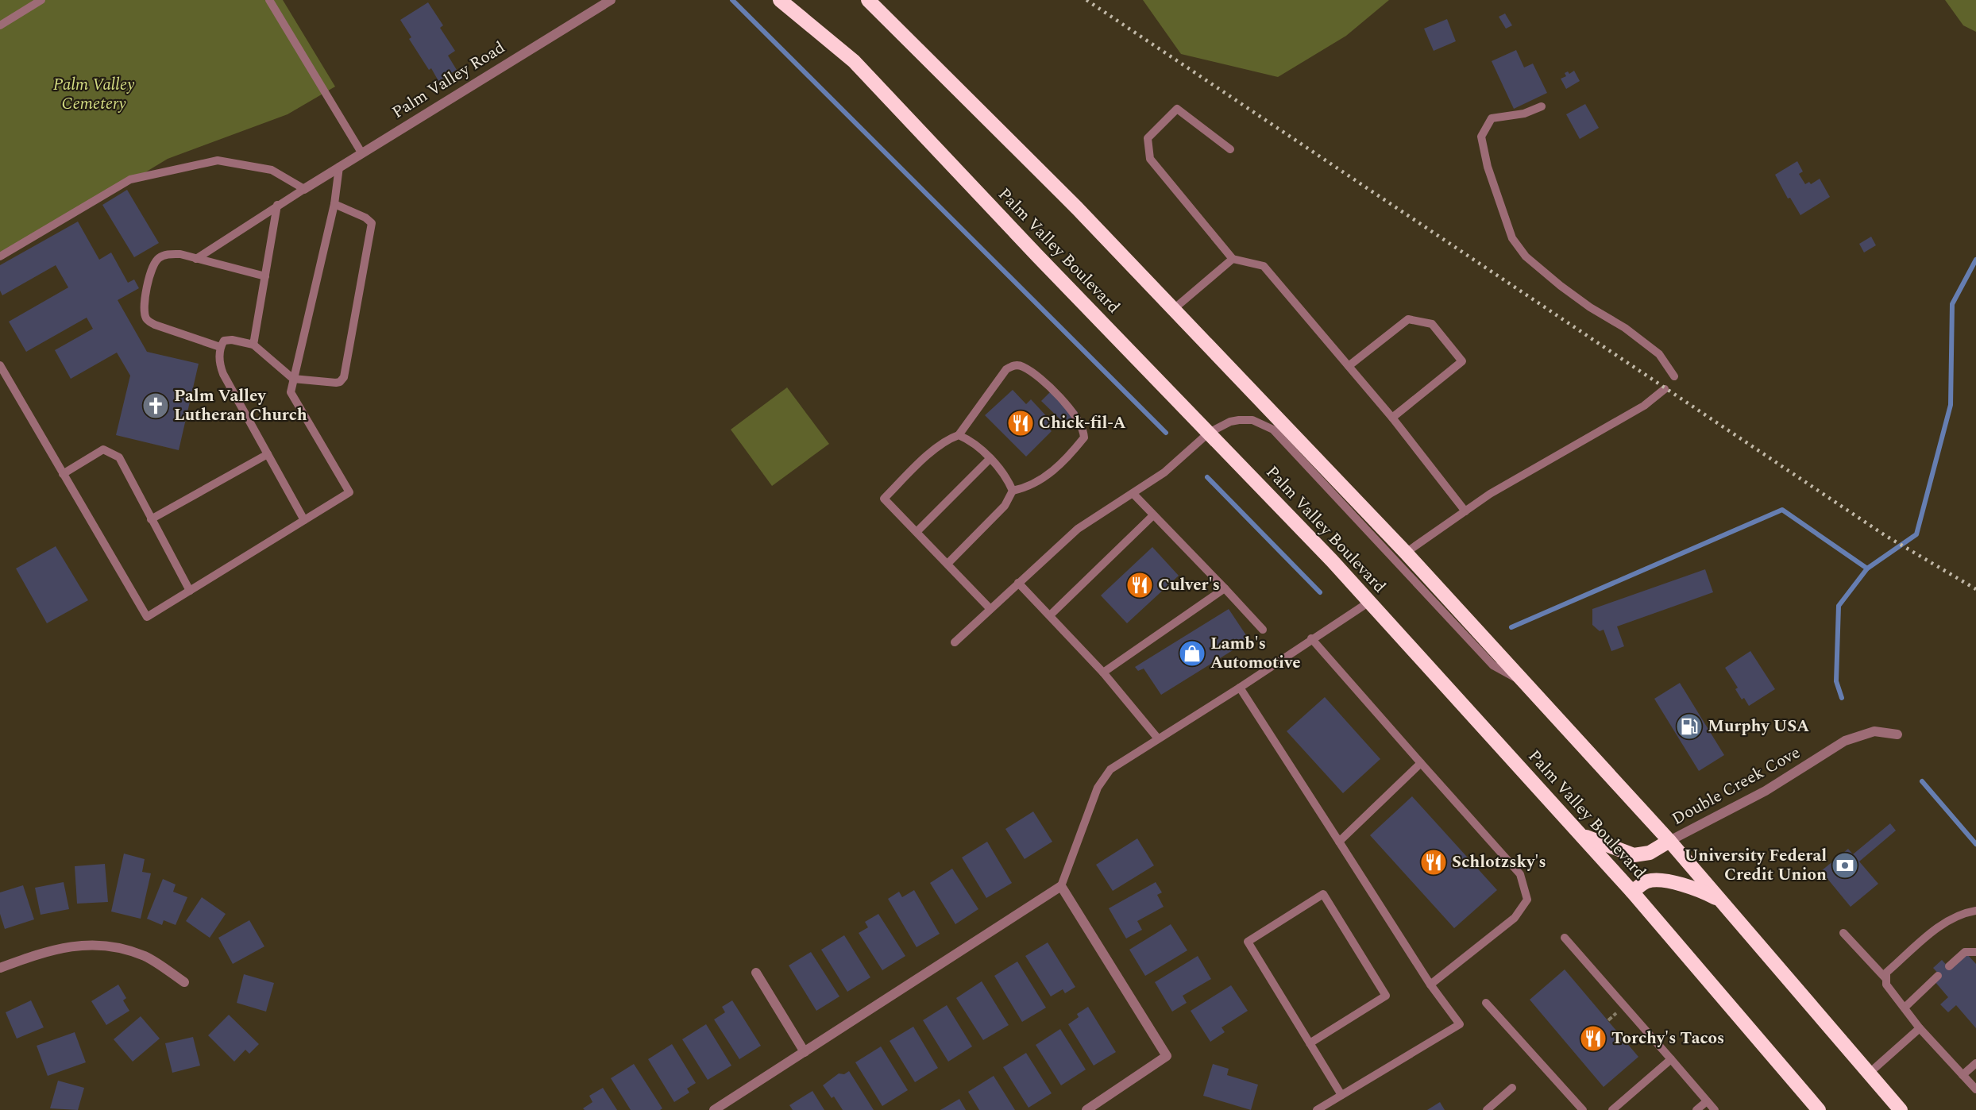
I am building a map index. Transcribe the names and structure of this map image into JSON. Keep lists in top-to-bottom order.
{
  "streets": {
    "highway": ["Palm Valley Boulevard"],
    "street": ["Palm Valley Road", "Double Creek Cove"]
  },
  "parks": ["Palm Valley Cemetery"],
  "places": {
    "church": ["Palm Valley Lutheran Church"],
    "restaurant": [
      "Chick-fil-A",
      "Culver's",
      "Schlotzsky's",
      "Torchy's Tacos"
    ],
    "shop": ["Lamb's Automotive"],
    "fuel station": ["Murphy USA"],
    "bank": ["University Federal Credit Union"]
  }
}
